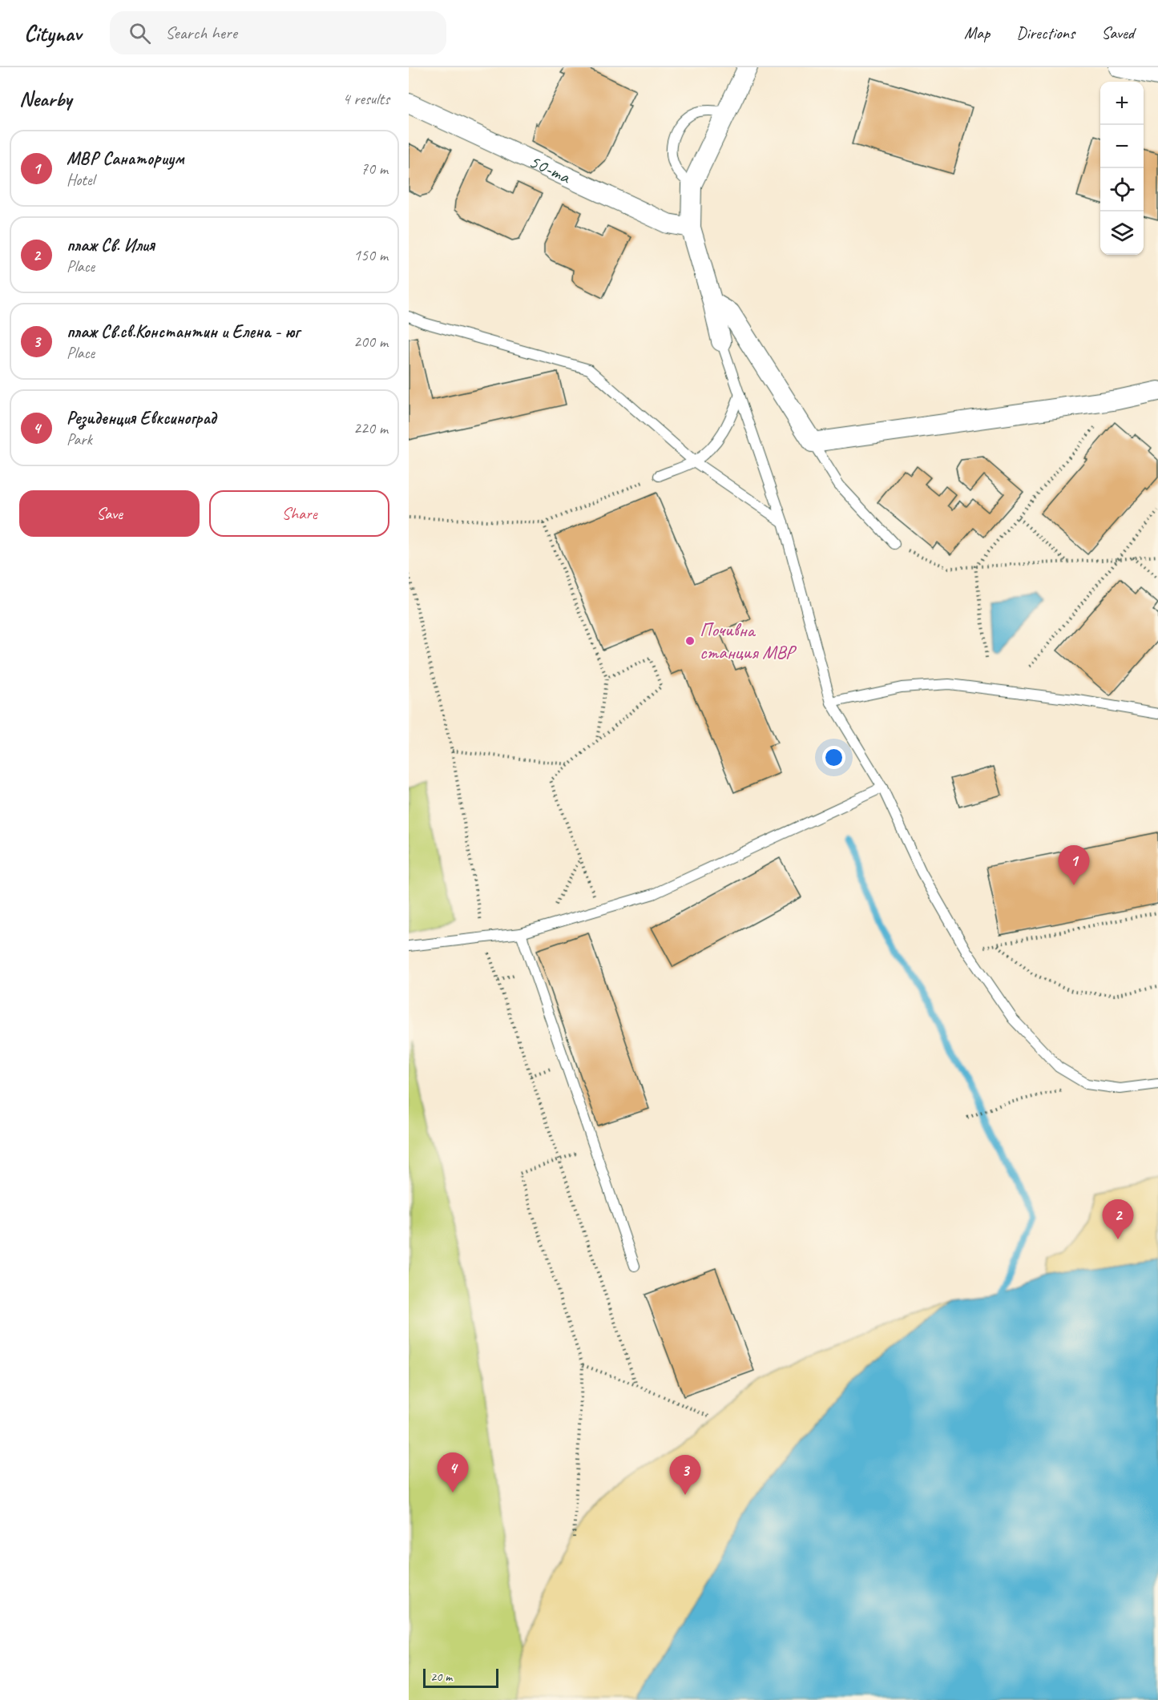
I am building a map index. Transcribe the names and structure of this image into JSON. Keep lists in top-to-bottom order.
{
  "streets": {
    "street": ["50-та"]
  },
  "places": ["Почивна станция МВР"],
  "scale_bar": "20 m",
  "page": {
    "header": "Citynav",
    "search": "Search here",
    "nav": ["Map", "Directions", "Saved"],
    "heading": ["Nearby", "4 results"],
    "map_buttons": ["+", "−"],
    "list": [
      {
        "mark": "1",
        "name": "МВР Санаториум",
        "note": "Hotel",
        "value": "70 m"
      },
      {
        "mark": "2",
        "name": "плаж Св. Илия",
        "note": "Place",
        "value": "150 m"
      },
      {
        "mark": "3",
        "name": "плаж Св.св.Константин и Елена - юг",
        "note": "Place",
        "value": "200 m"
      },
      {
        "mark": "4",
        "name": "Резиденция Евксиноград",
        "note": "Park",
        "value": "220 m"
      }
    ],
    "buttons": ["Save", "Share"],
    "pins": [
      "1",
      "2",
      "4",
      "3"
    ],
    "scale": "20 m"
  }
}
